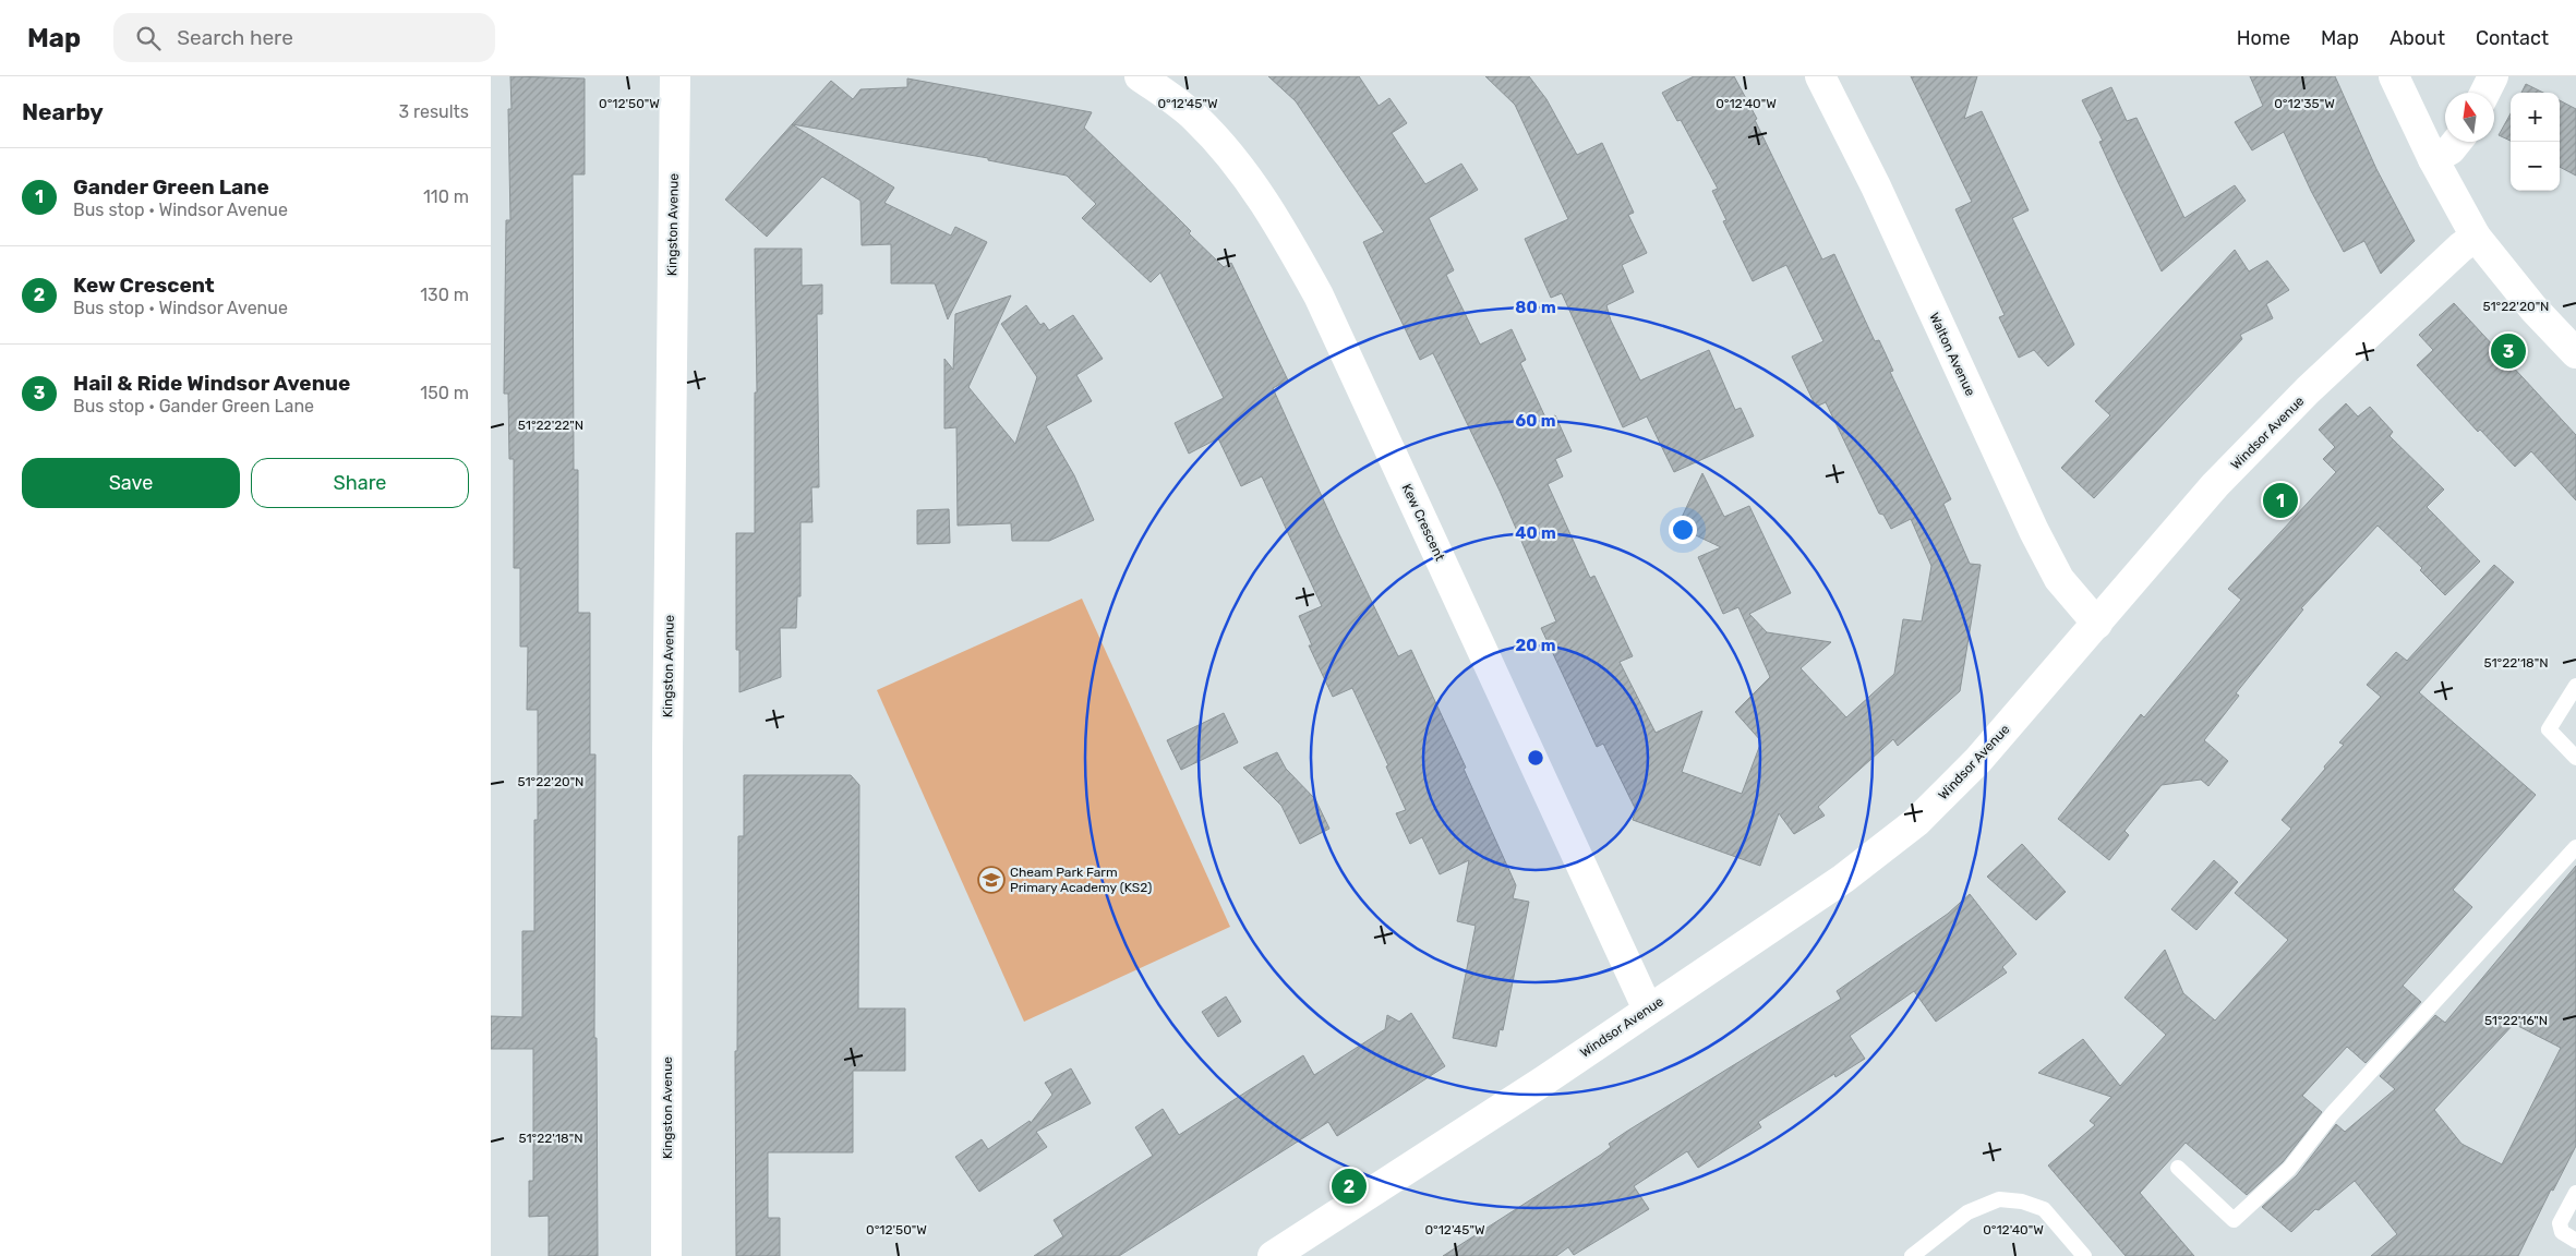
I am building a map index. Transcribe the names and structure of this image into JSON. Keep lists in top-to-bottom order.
{
  "streets": {
    "street": [
      "Kingston Avenue",
      "Walton Avenue",
      "Windsor Avenue",
      "Kew Crescent"
    ]
  },
  "crossings": [
    ["Walton Avenue", "Windsor Avenue"],
    ["Windsor Avenue", "Kew Crescent"]
  ],
  "places": {
    "school or university": ["Cheam Park Farm Primary Academy (KS2)"]
  },
  "north": "top",
  "page": {
    "header": "Map",
    "search": "Search here",
    "nav": [
      "Home",
      "Map",
      "About",
      "Contact"
    ],
    "heading": ["Nearby", "3 results"],
    "map_buttons": ["+", "−"],
    "list": [
      {
        "mark": "1",
        "name": "Gander Green Lane",
        "note": "Bus stop · Windsor Avenue",
        "value": "110 m"
      },
      {
        "mark": "2",
        "name": "Kew Crescent",
        "note": "Bus stop · Windsor Avenue",
        "value": "130 m"
      },
      {
        "mark": "3",
        "name": "Hail & Ride Windsor Avenue",
        "note": "Bus stop · Gander Green Lane",
        "value": "150 m"
      }
    ],
    "pins": ["3", "1", "2"],
    "buttons": ["Save", "Share"]
  },
  "coordinates": [
    "0°12'50\"W",
    "0°12'45\"W",
    "0°12'40\"W",
    "0°12'35\"W",
    "51°22'20\"N",
    "51°22'22\"N",
    "51°22'18\"N",
    "51°22'16\"N"
  ],
  "rings": [
    "80 m",
    "60 m",
    "40 m",
    "20 m"
  ]
}
